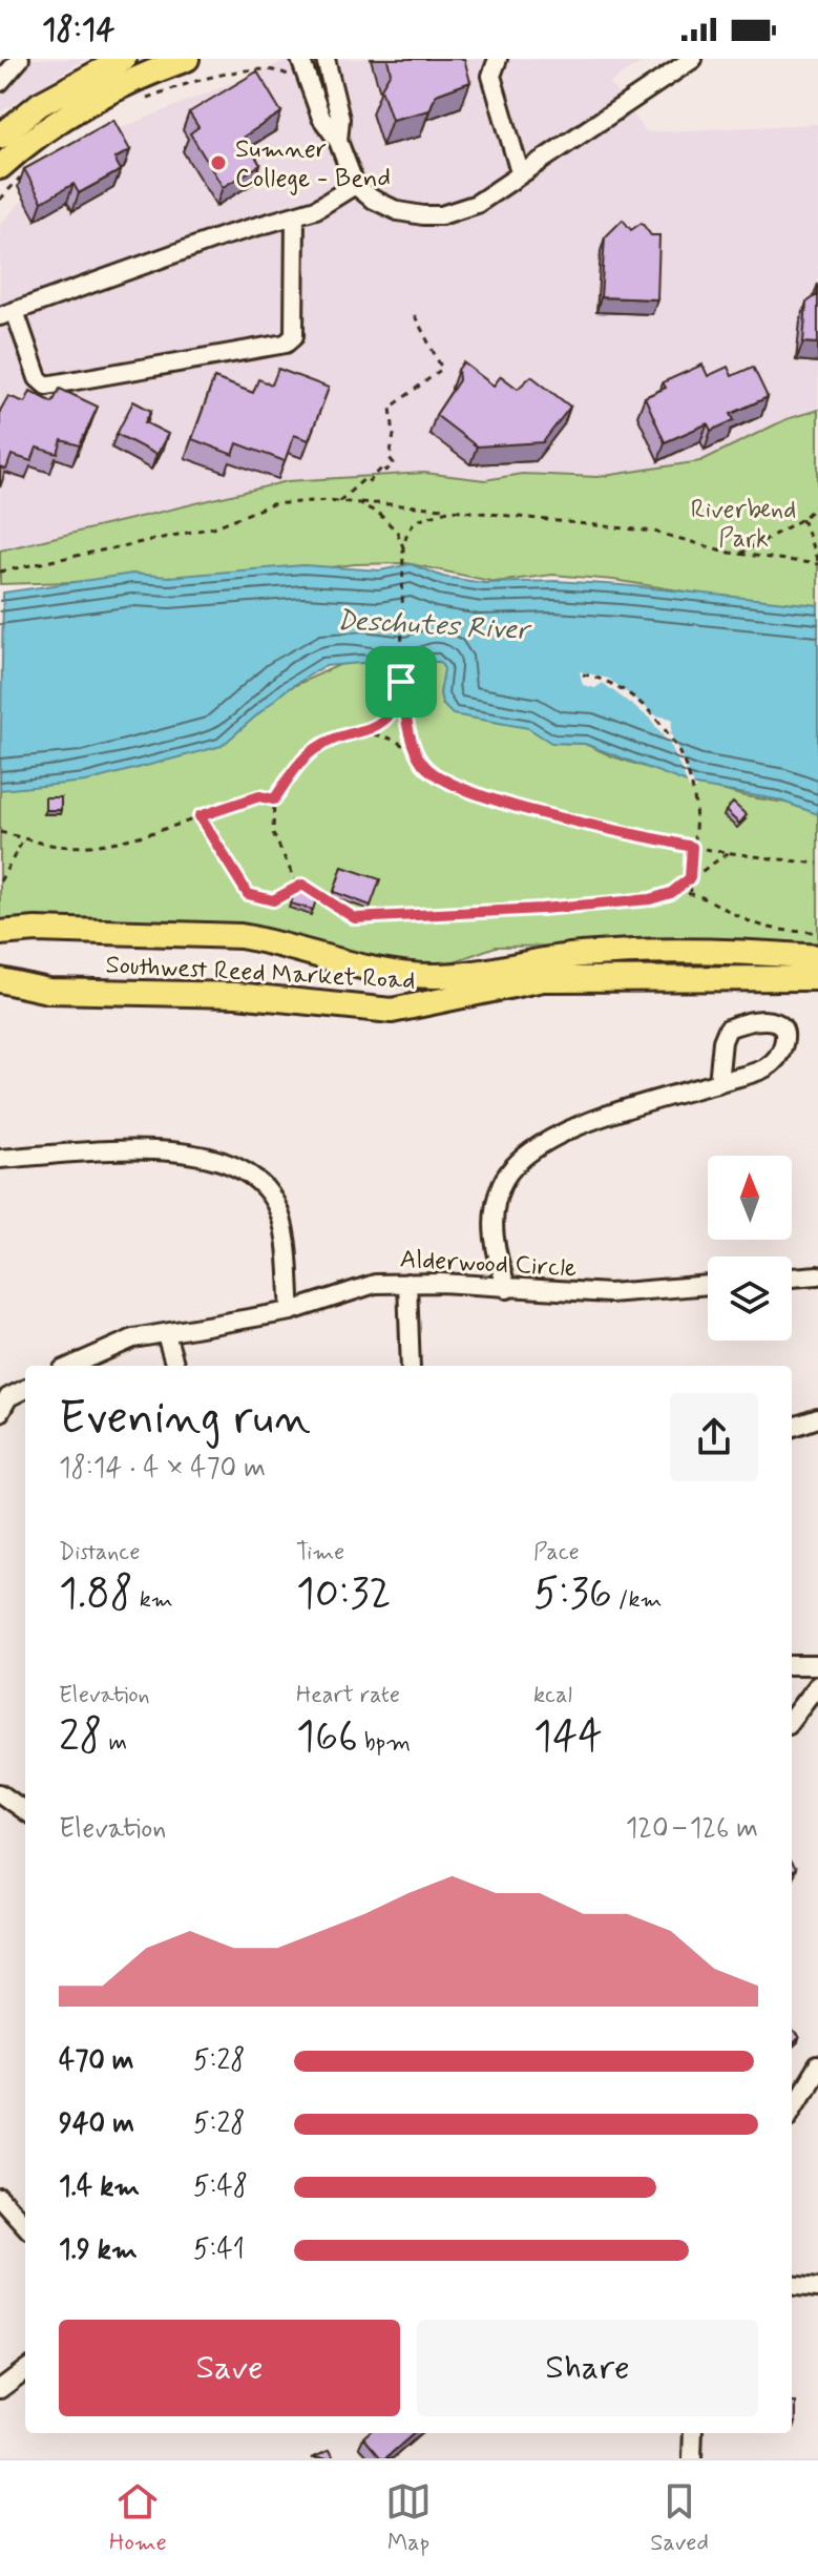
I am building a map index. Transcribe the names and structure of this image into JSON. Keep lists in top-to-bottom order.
{
  "streets": {
    "main road": ["Southwest Reed Market Road"],
    "street": ["Alderwood Circle"]
  },
  "water": ["Deschutes River"],
  "parks": ["Riverbend Park"],
  "places": ["Sumner College - Bend"],
  "north": "top",
  "page": {
    "status": "18:14",
    "heading": ["Evening run", "18:14 · 4 × 470 m"],
    "stats": [
      ["Distance", "1.88 km"],
      ["Time", "10:32"],
      ["Pace", "5:36 /km"],
      ["Elevation", "28 m"],
      ["Heart rate", "166 bpm"],
      ["kcal", "144"]
    ],
    "chart": ["Elevation", "120–126 m"],
    "list": [
      {
        "name": "470 m",
        "note": "5:28"
      },
      {
        "name": "940 m",
        "note": "5:28"
      },
      {
        "name": "1.4 km",
        "note": "5:48"
      },
      {
        "name": "1.9 km",
        "note": "5:41"
      }
    ],
    "buttons": ["Save", "Share"],
    "tabs": ["Home", "Map", "Saved"]
  }
}
